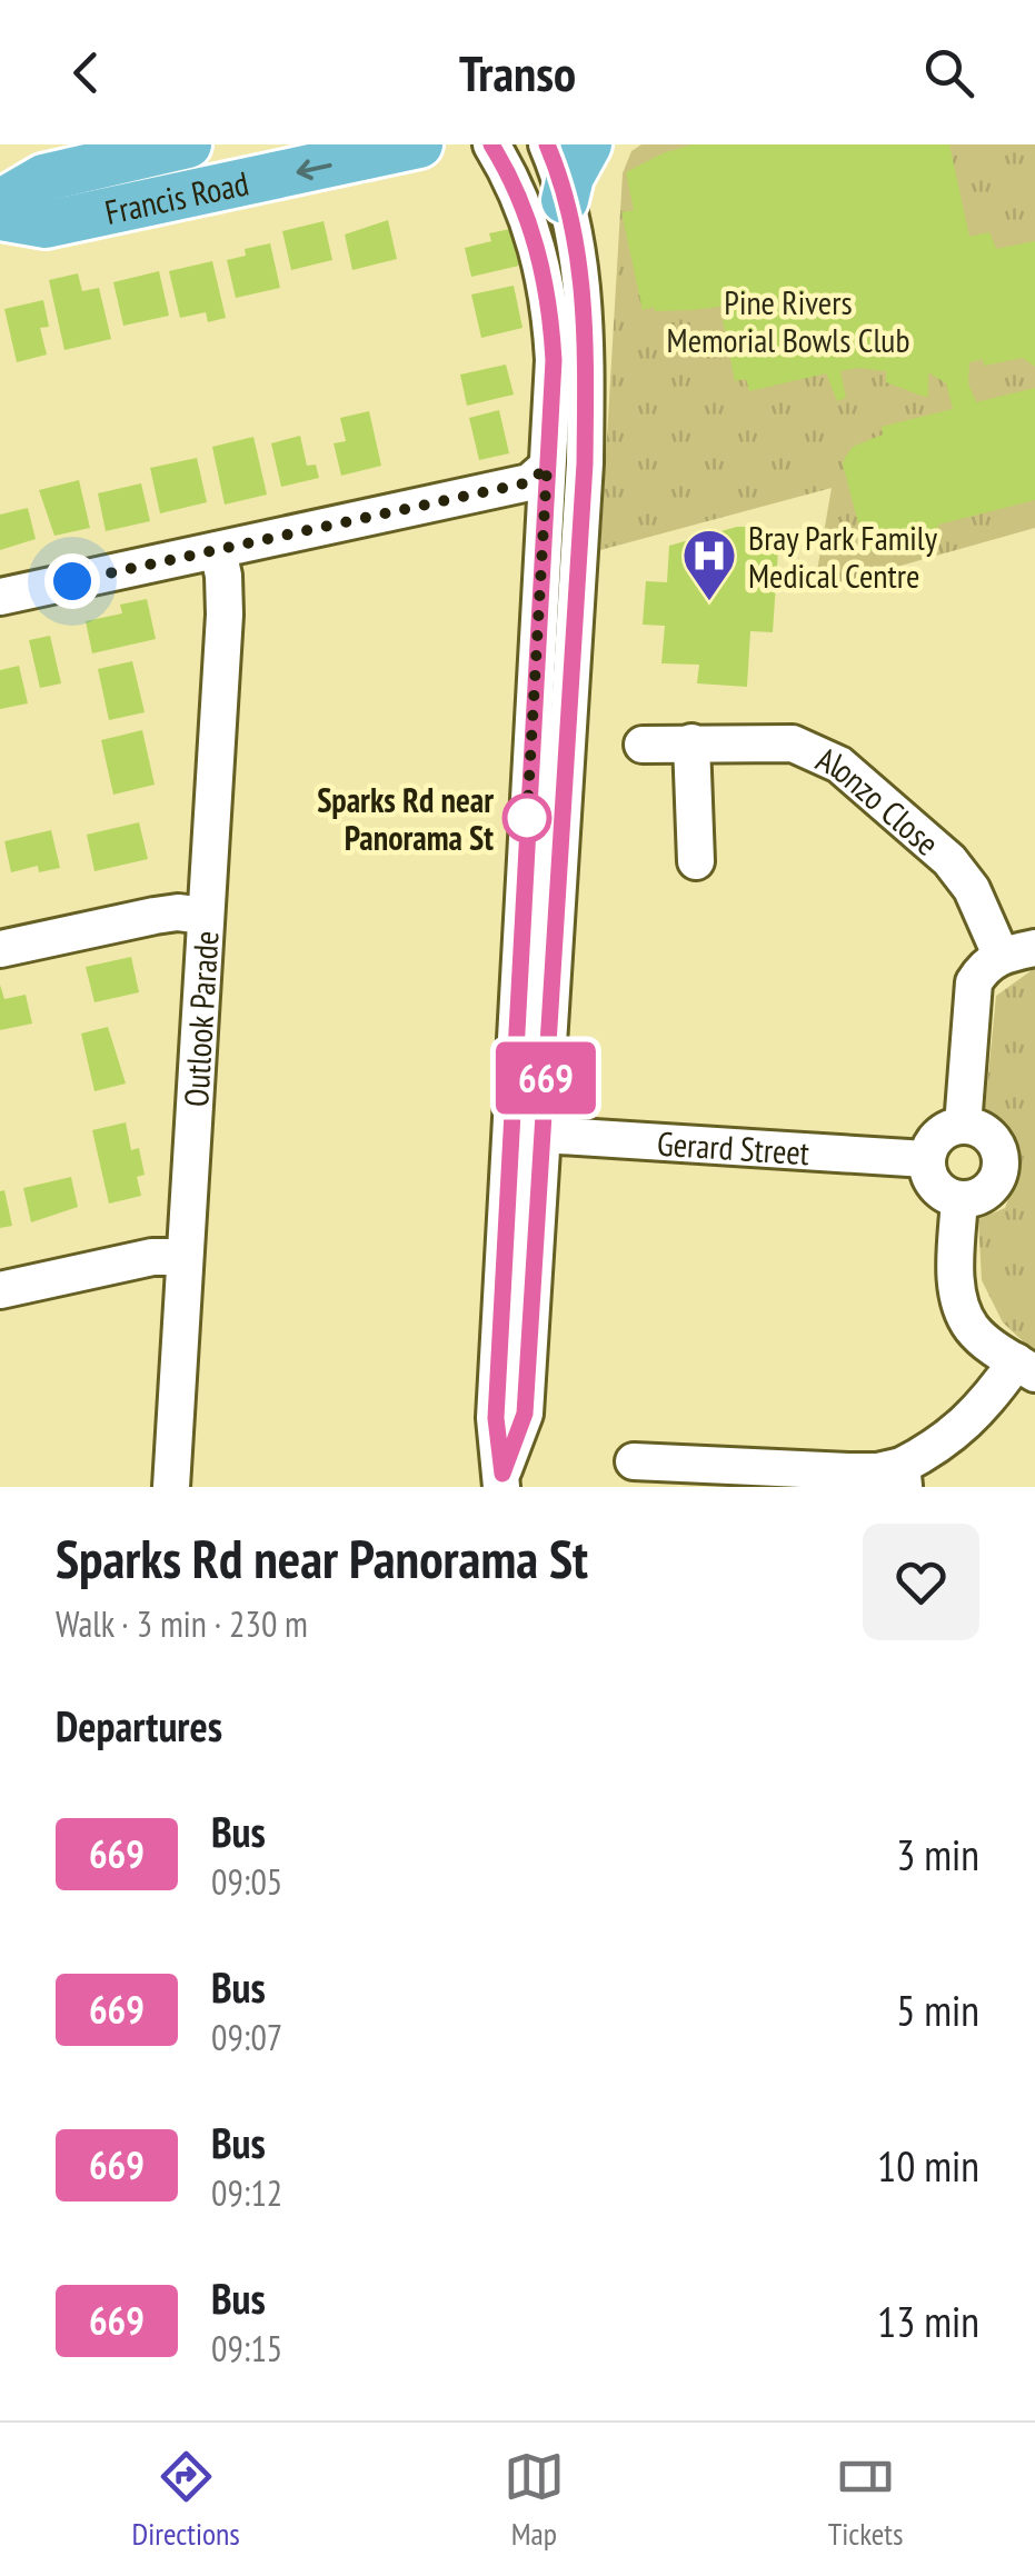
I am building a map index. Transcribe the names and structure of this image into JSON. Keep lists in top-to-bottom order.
{
  "streets": {
    "main road": ["Francis Road"],
    "street": ["Alonzo Close", "Outlook Parade", "Gerard Street"]
  },
  "parks": ["Pine Rivers Memorial Bowls Club"],
  "places": {
    "hospital": ["Bray Park Family Medical Centre"],
    "other": ["Sparks Rd near Panorama St"]
  },
  "lines": ["bus line 669"],
  "page": {
    "header": "Transo",
    "on_map": "669",
    "heading": [
      ["Sparks Rd near Panorama St", "Walk · 3 min · 230 m"],
      "Departures"
    ],
    "list": [
      {
        "mark": "669",
        "name": "Bus",
        "note": "09:05",
        "value": "3 min"
      },
      {
        "mark": "669",
        "name": "Bus",
        "note": "09:07",
        "value": "5 min"
      },
      {
        "mark": "669",
        "name": "Bus",
        "note": "09:12",
        "value": "10 min"
      },
      {
        "mark": "669",
        "name": "Bus",
        "note": "09:15",
        "value": "13 min"
      }
    ],
    "tabs": ["Directions", "Map", "Tickets"]
  }
}
